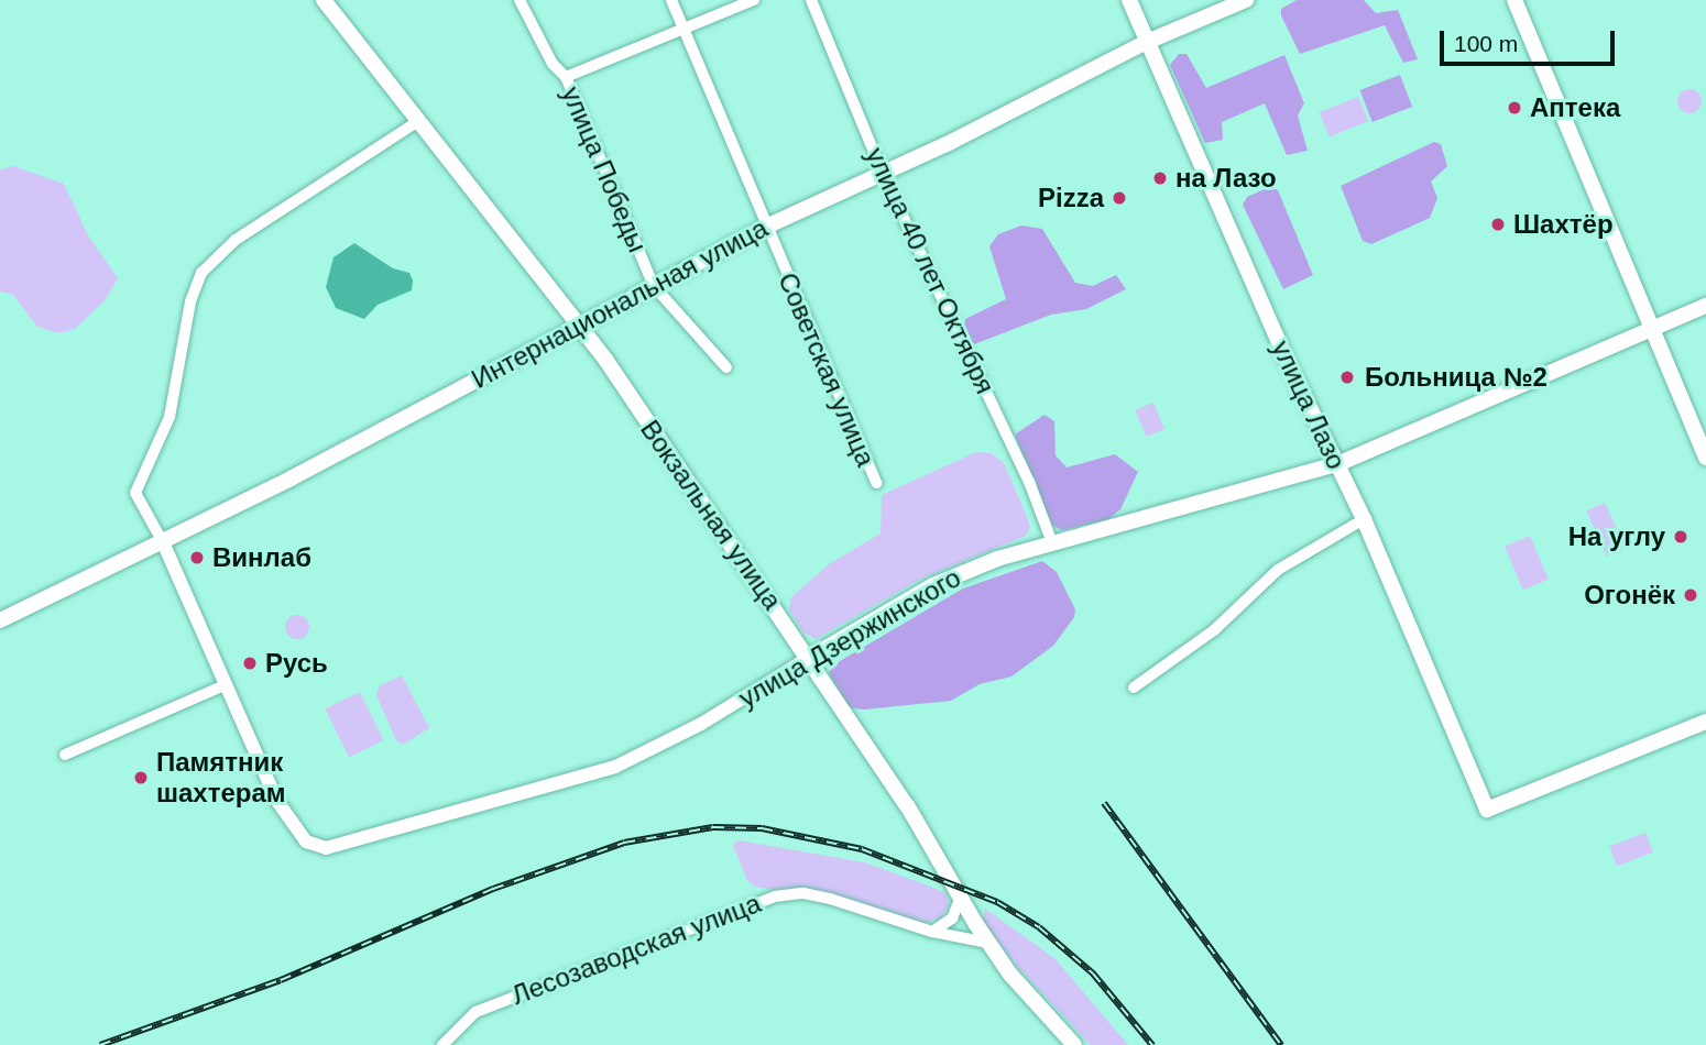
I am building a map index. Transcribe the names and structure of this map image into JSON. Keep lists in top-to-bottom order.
{
  "streets": {
    "main road": [
      "Интернациональная улица",
      "улица Лазо",
      "Вокзальная улица",
      "улица Дзержинского"
    ],
    "street": [
      "улица Победы",
      "улица 40 лет Октября",
      "Советская улица",
      "Лесозаводская улица"
    ]
  },
  "crossings": [
    ["улица Победы", "Интернациональная улица"],
    ["улица 40 лет Октября", "Интернациональная улица"],
    ["улица 40 лет Октября", "улица Дзержинского"],
    ["Интернациональная улица", "Советская улица"],
    ["Интернациональная улица", "улица Лазо"],
    ["Интернациональная улица", "Вокзальная улица"],
    ["Интернациональная улица", "улица Дзержинского"],
    ["улица Лазо", "улица Дзержинского"],
    ["Вокзальная улица", "улица Дзержинского"],
    ["Вокзальная улица", "Лесозаводская улица"]
  ],
  "places": [
    "Аптека",
    "на Лазо",
    "Pizza",
    "Шахтёр",
    "Больница №2",
    "На углу",
    "Винлаб",
    "Огонёк",
    "Русь",
    "Памятник шахтерам"
  ],
  "scale_bar": "100 m"
}
